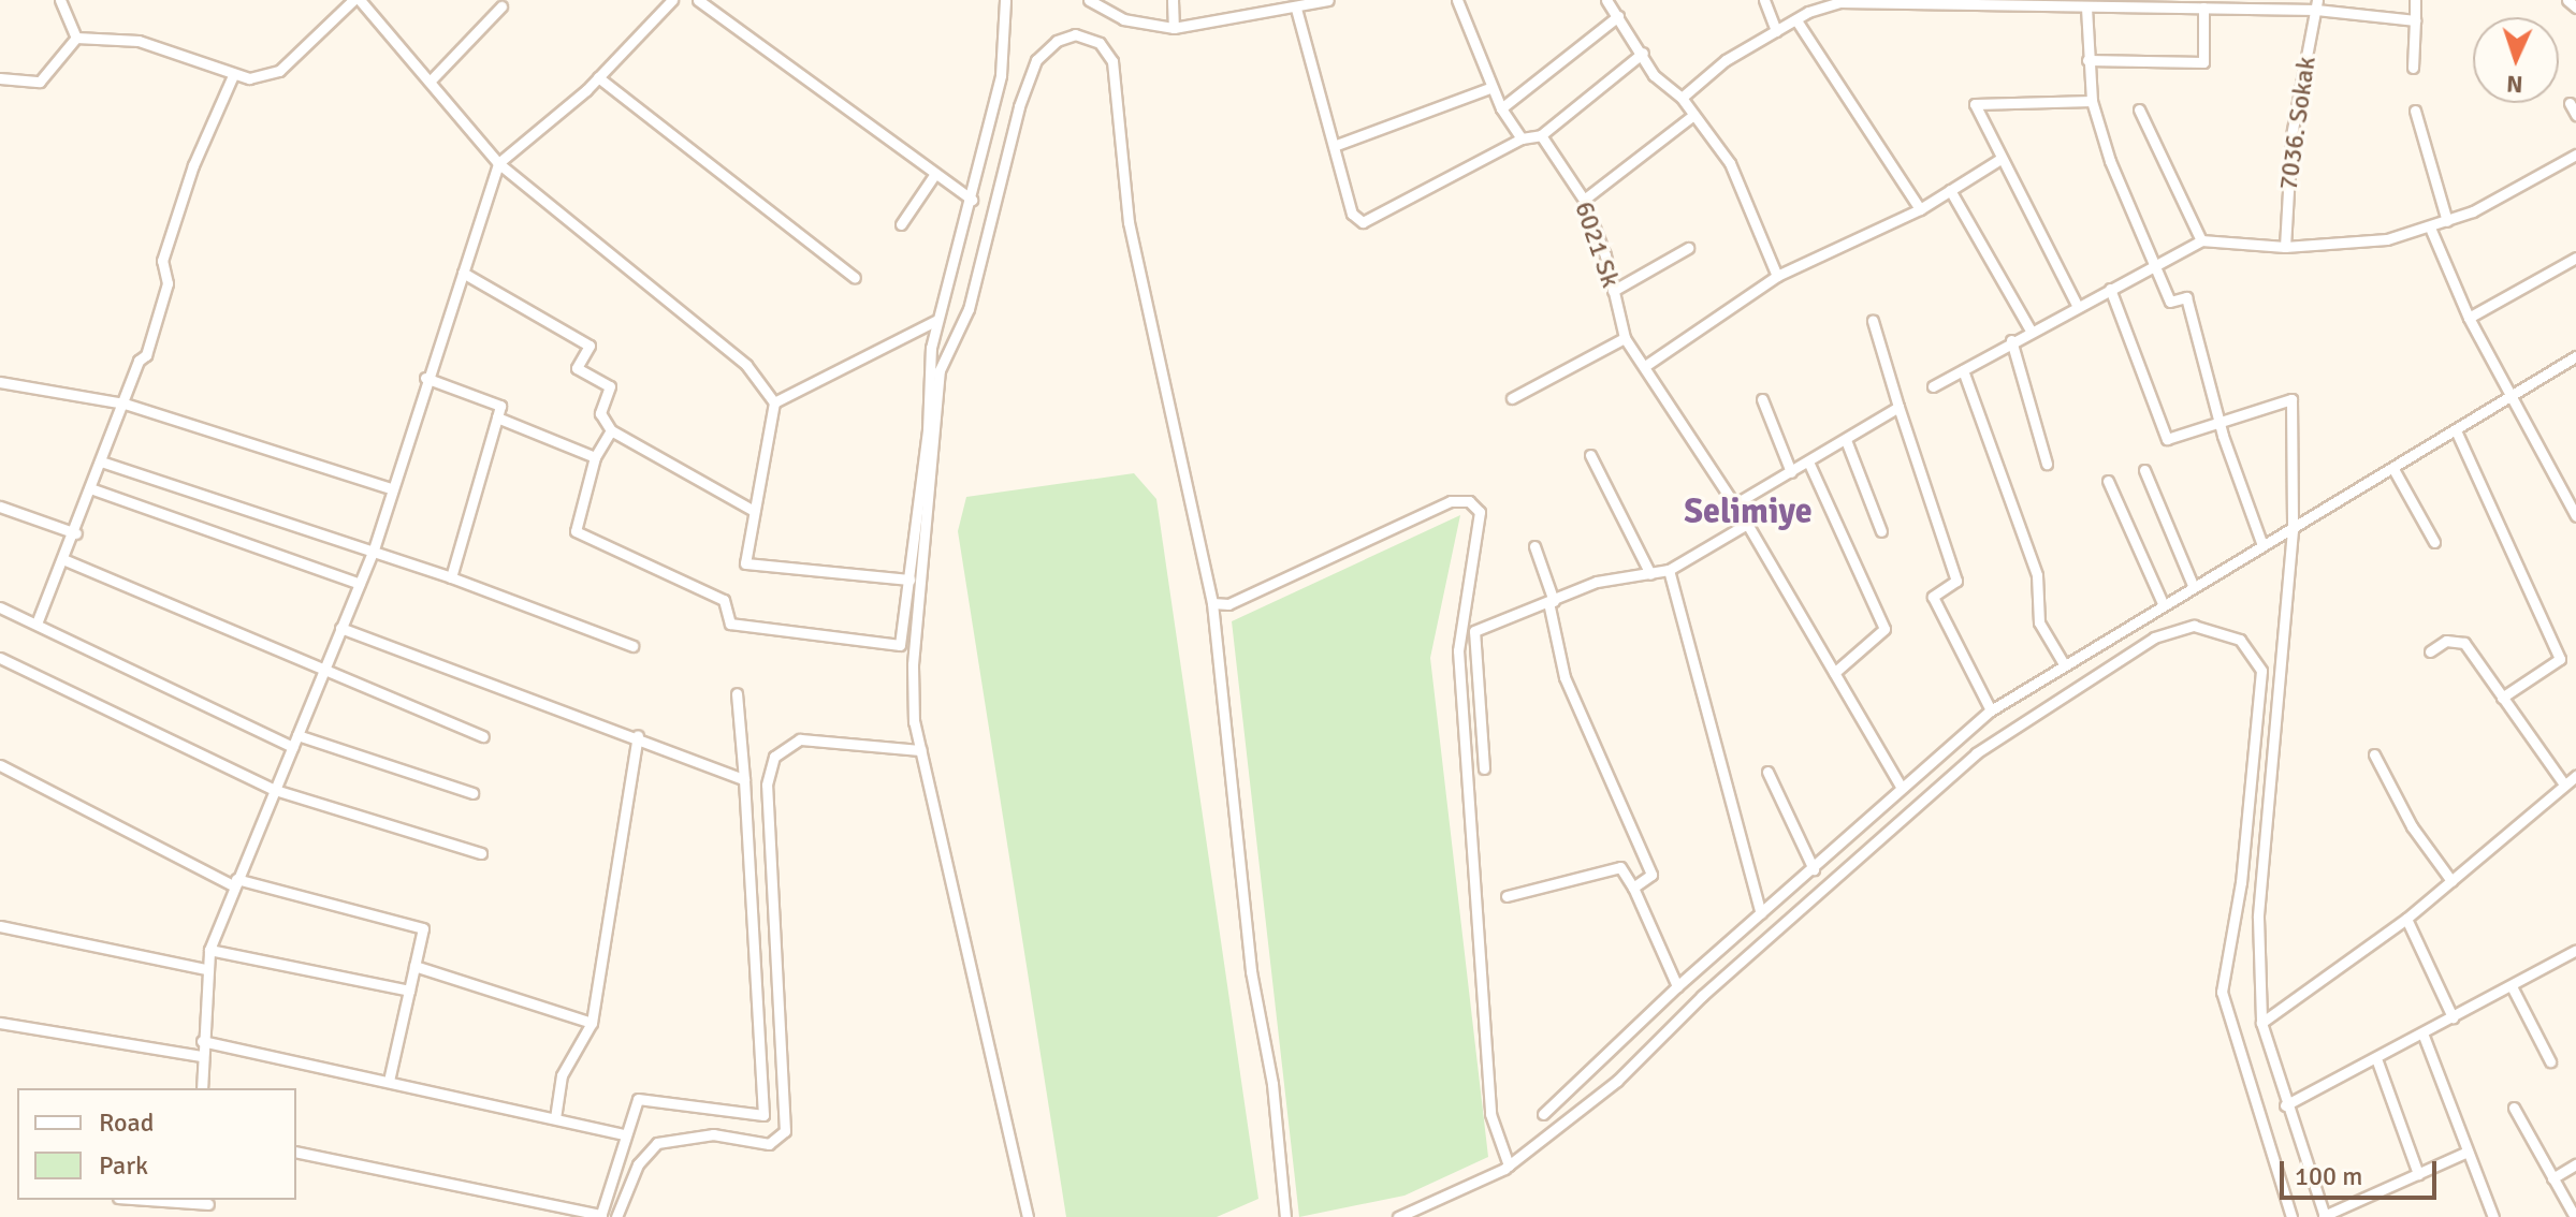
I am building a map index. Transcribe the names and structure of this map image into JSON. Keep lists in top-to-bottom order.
{
  "streets": {
    "street": ["7036. Sokak", "6021 Sk"]
  },
  "districts": ["Selimiye"],
  "legend": ["Road", "Park"],
  "scale_bar": "100 m",
  "north": "bottom"
}
